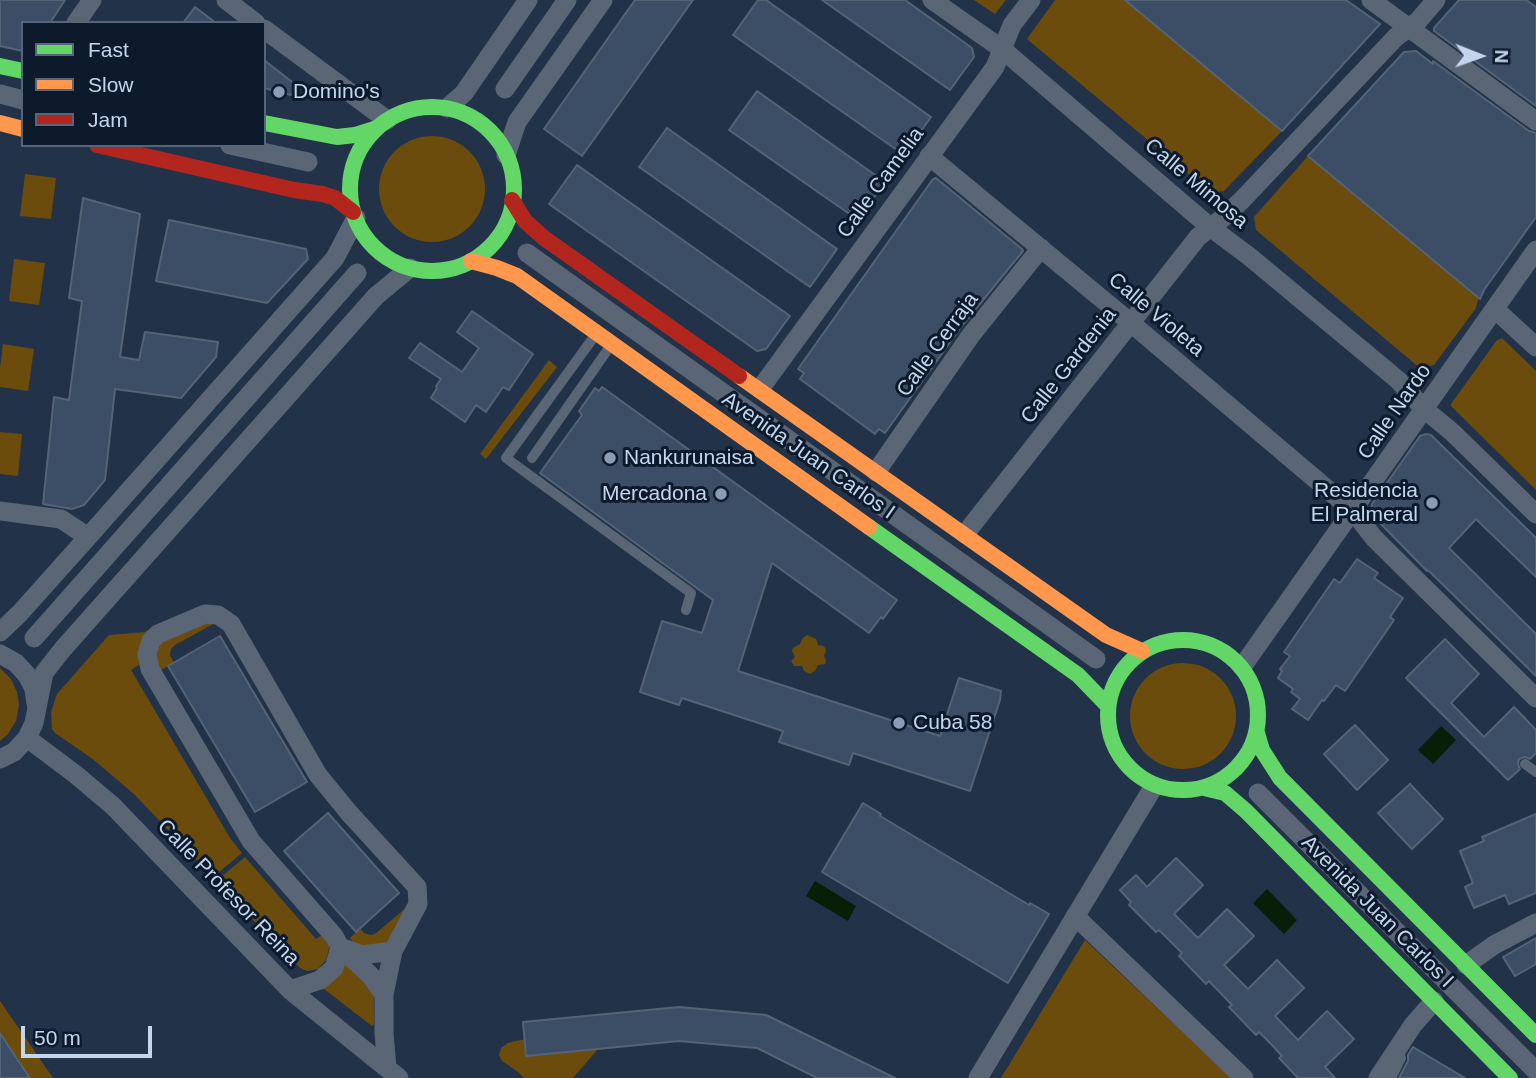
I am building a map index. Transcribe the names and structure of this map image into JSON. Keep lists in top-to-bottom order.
{
  "streets": {
    "street": [
      "Calle Camelia",
      "Calle Mimosa",
      "Calle Violeta",
      "Calle Cerraja",
      "Calle Gardenia",
      "Calle Nardo",
      "Avenida Juan Carlos I",
      "Calle Profesor Reina"
    ]
  },
  "crossings": [
    ["Calle Camelia", "Calle Mimosa"],
    ["Calle Camelia", "Calle Violeta"],
    ["Calle Camelia", "Avenida Juan Carlos I"],
    ["Calle Mimosa", "Calle Gardenia"],
    ["Calle Mimosa", "Calle Nardo"],
    ["Calle Violeta", "Calle Cerraja"],
    ["Calle Violeta", "Calle Gardenia"],
    ["Calle Violeta", "Calle Nardo"],
    ["Calle Cerraja", "Avenida Juan Carlos I"],
    ["Calle Gardenia", "Avenida Juan Carlos I"],
    ["Calle Nardo", "Avenida Juan Carlos I"]
  ],
  "places": [
    "Domino's",
    "Nankurunaisa",
    "Mercadona",
    "Residencia El Palmeral",
    "Cuba 58"
  ],
  "legend": ["Fast", "Slow", "Jam"],
  "scale_bar": "50 m",
  "north": "right"
}
